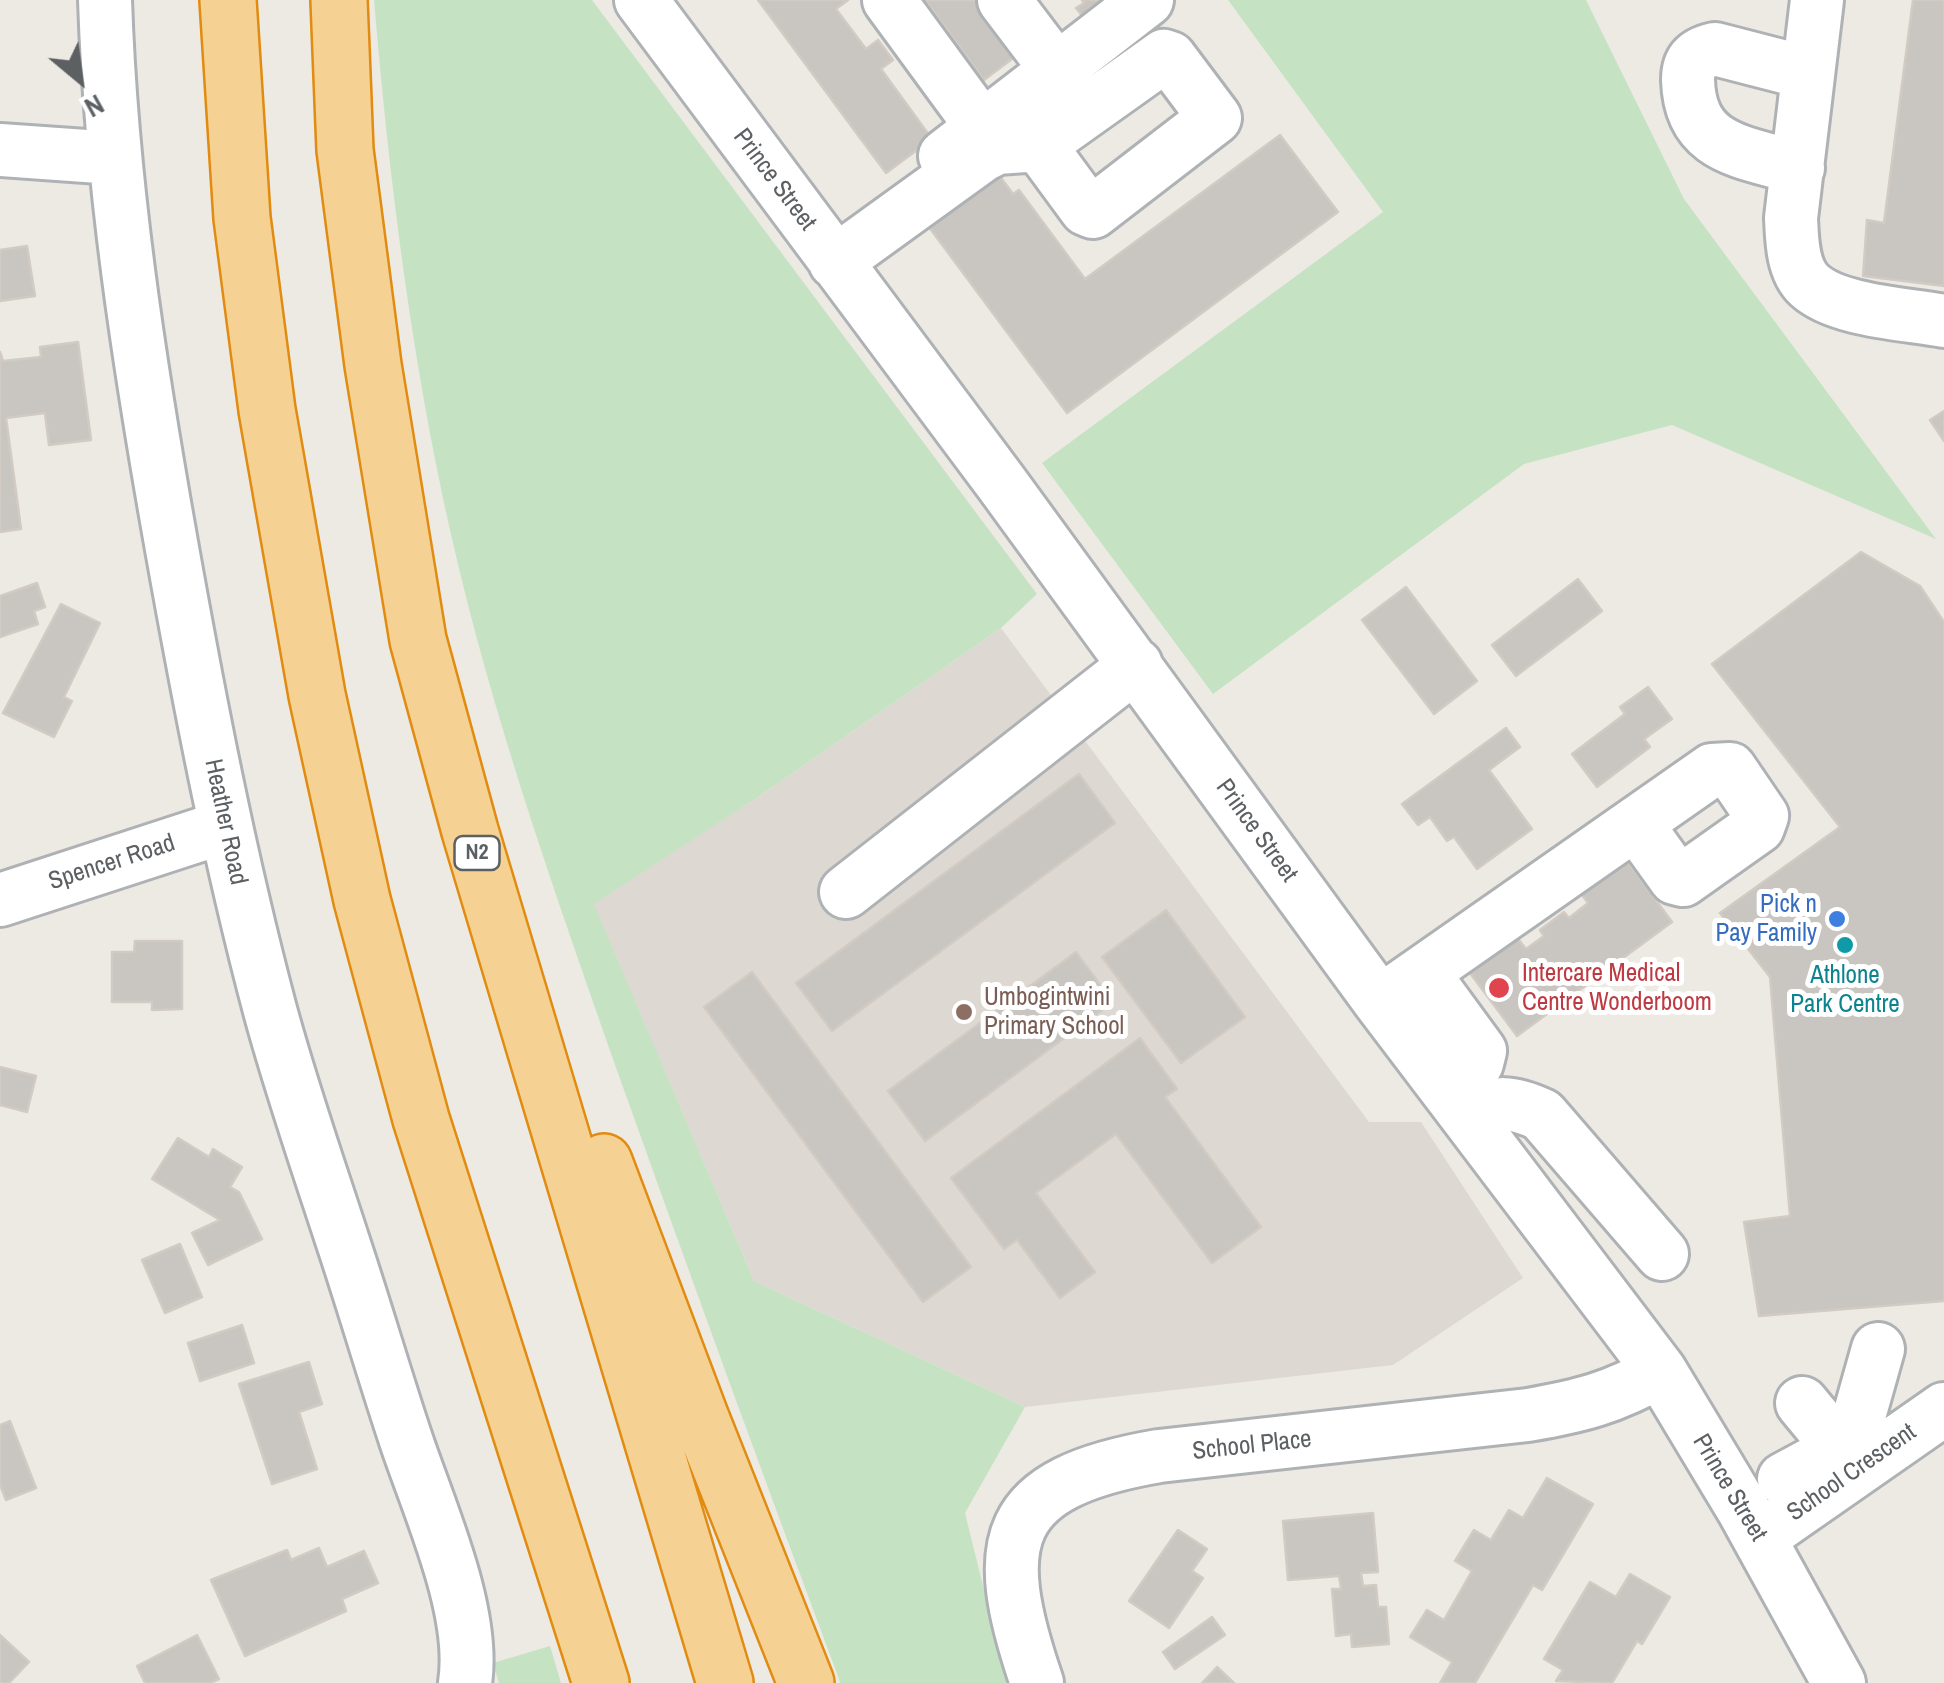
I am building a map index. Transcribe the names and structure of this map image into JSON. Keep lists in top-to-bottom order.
{
  "streets": {
    "highway": ["N2"],
    "street": [
      "Prince Street",
      "Heather Road",
      "Spencer Road",
      "School Place",
      "School Crescent"
    ]
  },
  "crossings": [
    ["Prince Street", "School Place"],
    ["Prince Street", "School Crescent"],
    ["Heather Road", "Spencer Road"]
  ],
  "places": [
    "Pick n Pay Family",
    "Athlone Park Centre",
    "Intercare Medical Centre Wonderboom",
    "Umbogintwini Primary School"
  ],
  "north": "bottom right"
}
